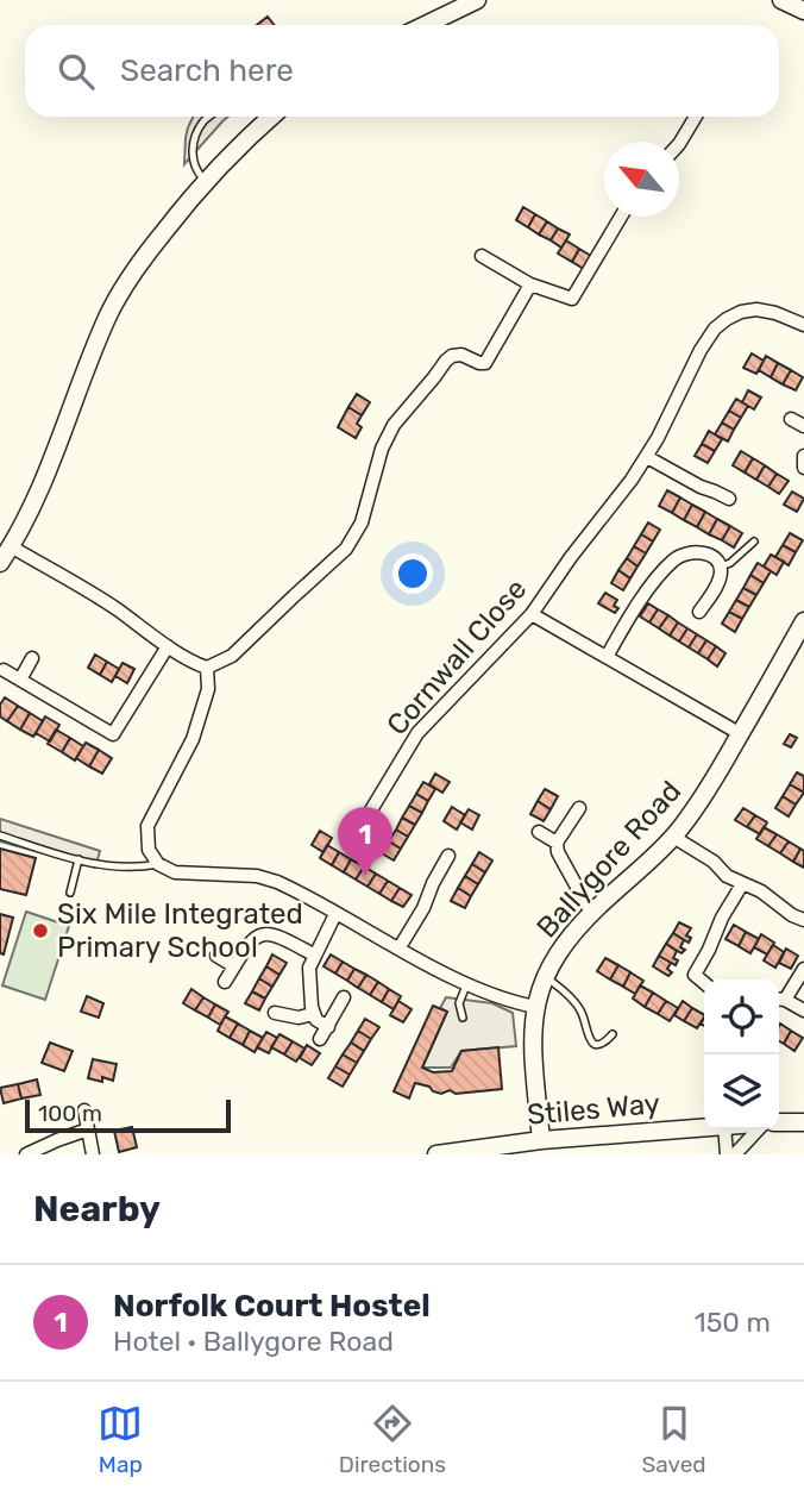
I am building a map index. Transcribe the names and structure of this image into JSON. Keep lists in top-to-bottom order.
{
  "streets": {
    "street": ["Cornwall Close", "Ballygore Road", "Stiles Way"]
  },
  "crossings": [
    ["Ballygore Road", "Stiles Way"]
  ],
  "places": ["Six Mile Integrated Primary School"],
  "scale_bar": "100 m",
  "north": "top left",
  "page": {
    "search": "Search here",
    "pins": "1",
    "scale": "100 m",
    "heading": "Nearby",
    "list": [
      {
        "mark": "1",
        "name": "Norfolk Court Hostel",
        "note": "Hotel · Ballygore Road",
        "value": "150 m"
      }
    ],
    "nav": ["Map", "Directions", "Saved"]
  }
}
